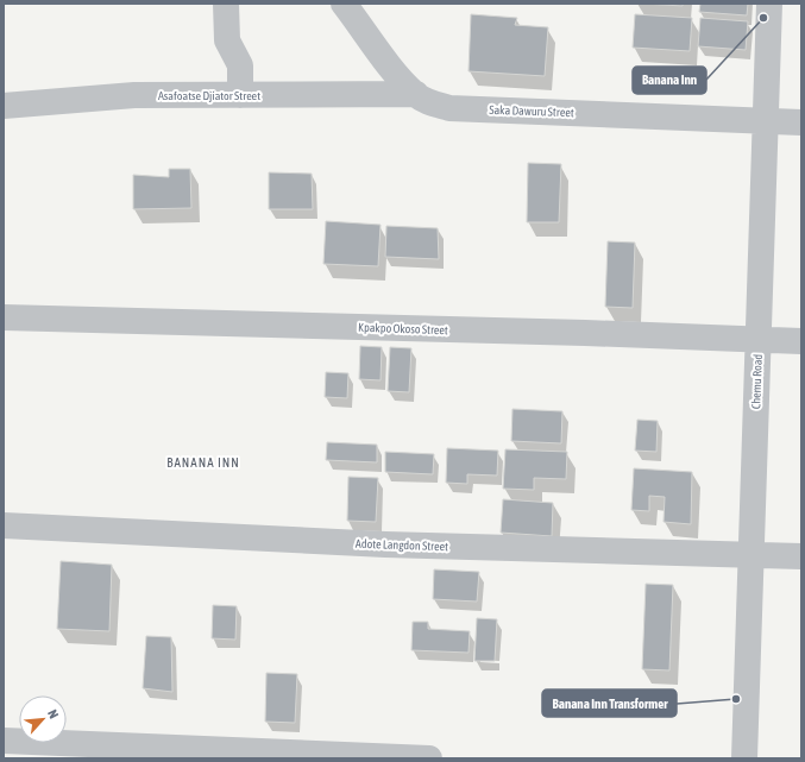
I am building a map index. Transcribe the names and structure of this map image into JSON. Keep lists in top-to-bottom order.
{
  "streets": {
    "street": [
      "Asafoatse Djiator Street",
      "Saka Dawuru Street",
      "Kpakpo Okoso Street",
      "Chemu Road",
      "Adote Langdon Street"
    ]
  },
  "crossings": [
    ["Asafoatse Djiator Street", "Saka Dawuru Street"],
    ["Saka Dawuru Street", "Chemu Road"],
    ["Kpakpo Okoso Street", "Chemu Road"],
    ["Chemu Road", "Adote Langdon Street"]
  ],
  "districts": ["BANANA INN"],
  "places": ["Banana Inn", "Banana Inn Transformer"],
  "north": "top right"
}
